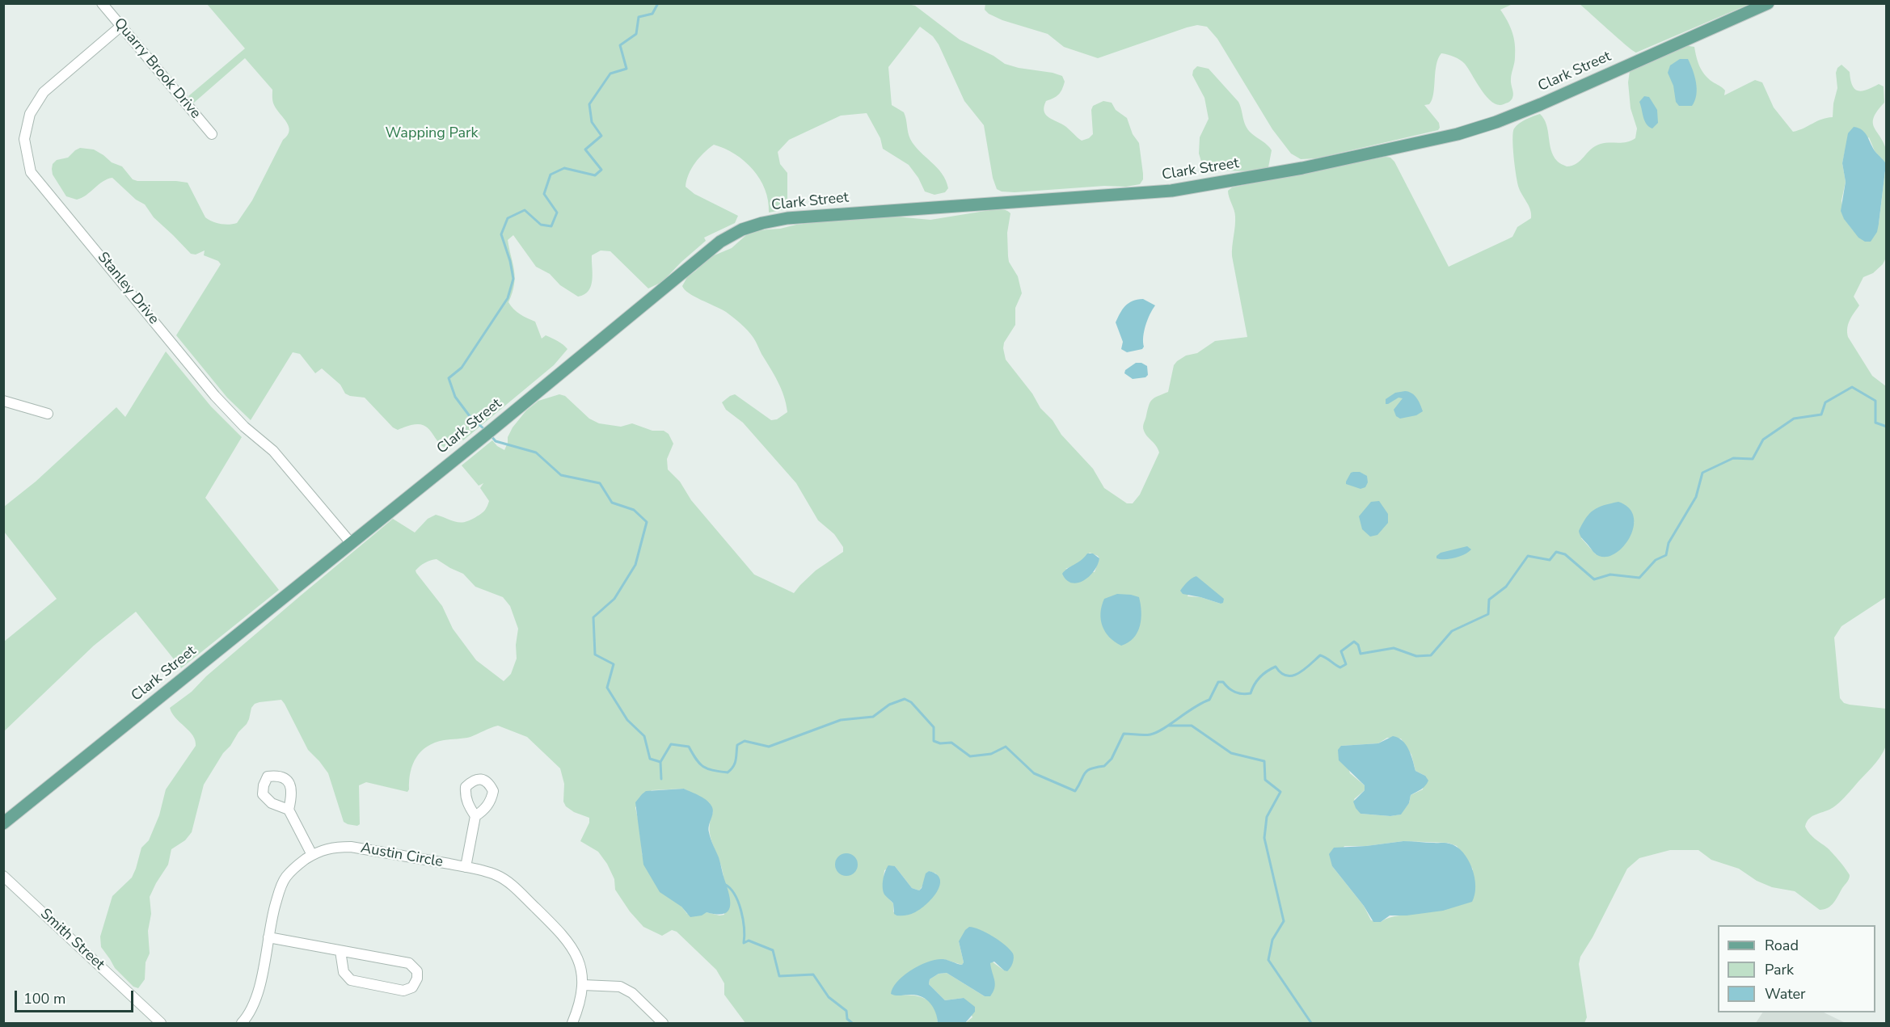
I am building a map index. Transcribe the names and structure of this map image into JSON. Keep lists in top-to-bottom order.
{
  "streets": {
    "main road": ["Clark Street"],
    "street": [
      "Quarry Brook Drive",
      "Stanley Drive",
      "Austin Circle",
      "Smith Street"
    ]
  },
  "crossings": [
    ["Quarry Brook Drive", "Stanley Drive"],
    ["Clark Street", "Stanley Drive"]
  ],
  "parks": ["Wapping Park"],
  "legend": ["Road", "Park", "Water"],
  "scale_bar": "100 m"
}
